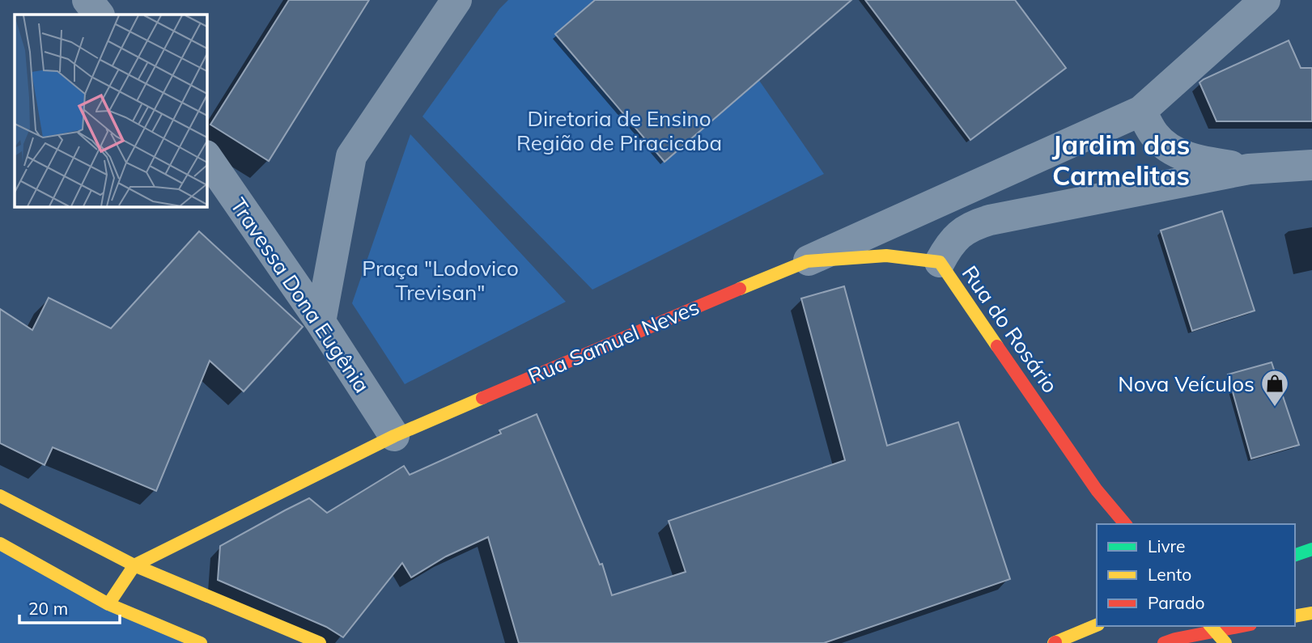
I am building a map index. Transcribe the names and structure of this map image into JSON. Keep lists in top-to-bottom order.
{
  "streets": {
    "street": ["Travessa Dona Eugênia", "Rua do Rosário", "Rua Samuel Neves"]
  },
  "crossings": [
    ["Travessa Dona Eugênia", "Rua Samuel Neves"],
    ["Rua do Rosário", "Rua Samuel Neves"]
  ],
  "districts": ["Jardim das Carmelitas"],
  "parks": ["Diretoria de Ensino Região de Piracicaba", "Praça \"Lodovico Trevisan\""],
  "places": {
    "shop": ["Nova Veículos"]
  },
  "legend": ["Livre", "Lento", "Parado"],
  "scale_bar": "20 m"
}
